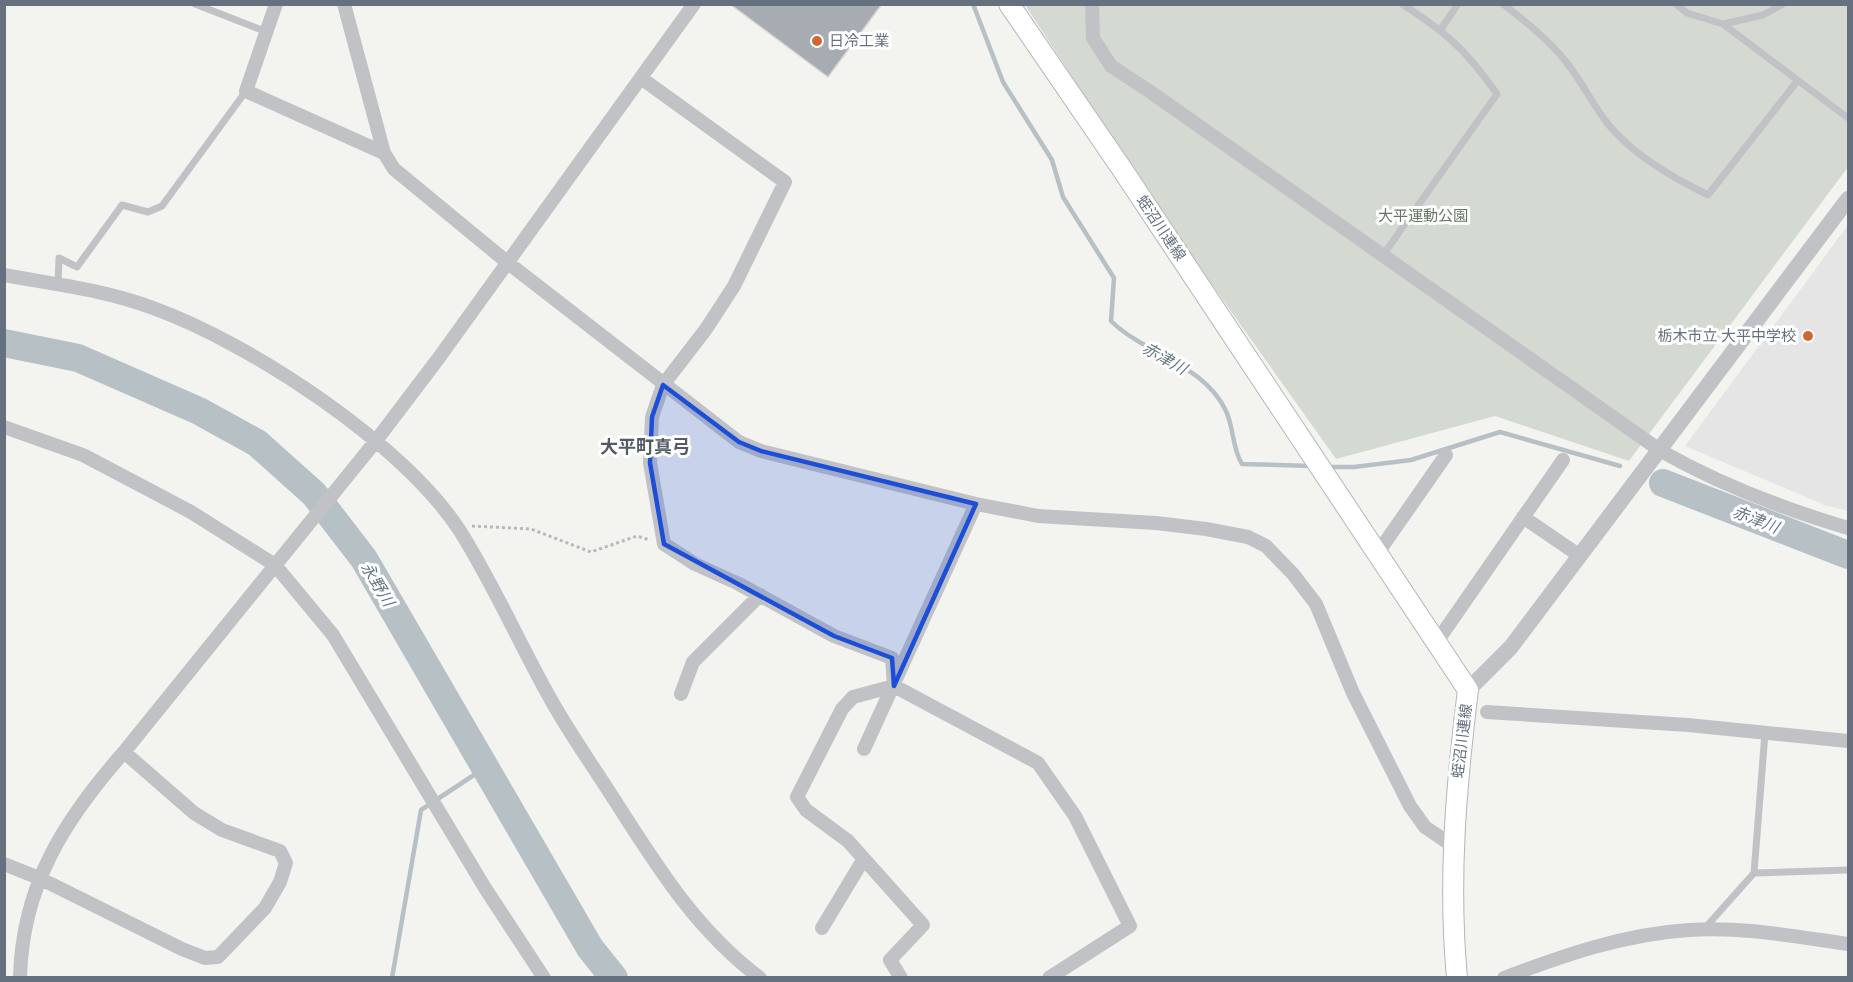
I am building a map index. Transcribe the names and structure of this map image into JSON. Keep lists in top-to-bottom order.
{
  "streets": {
    "main road": ["蛭沼川連線"]
  },
  "districts": ["大平町真弓"],
  "water": ["赤津川", "永野川"],
  "parks": ["大平運動公園"],
  "places": ["日冷工業", "栃木市立 大平中学校"]
}
